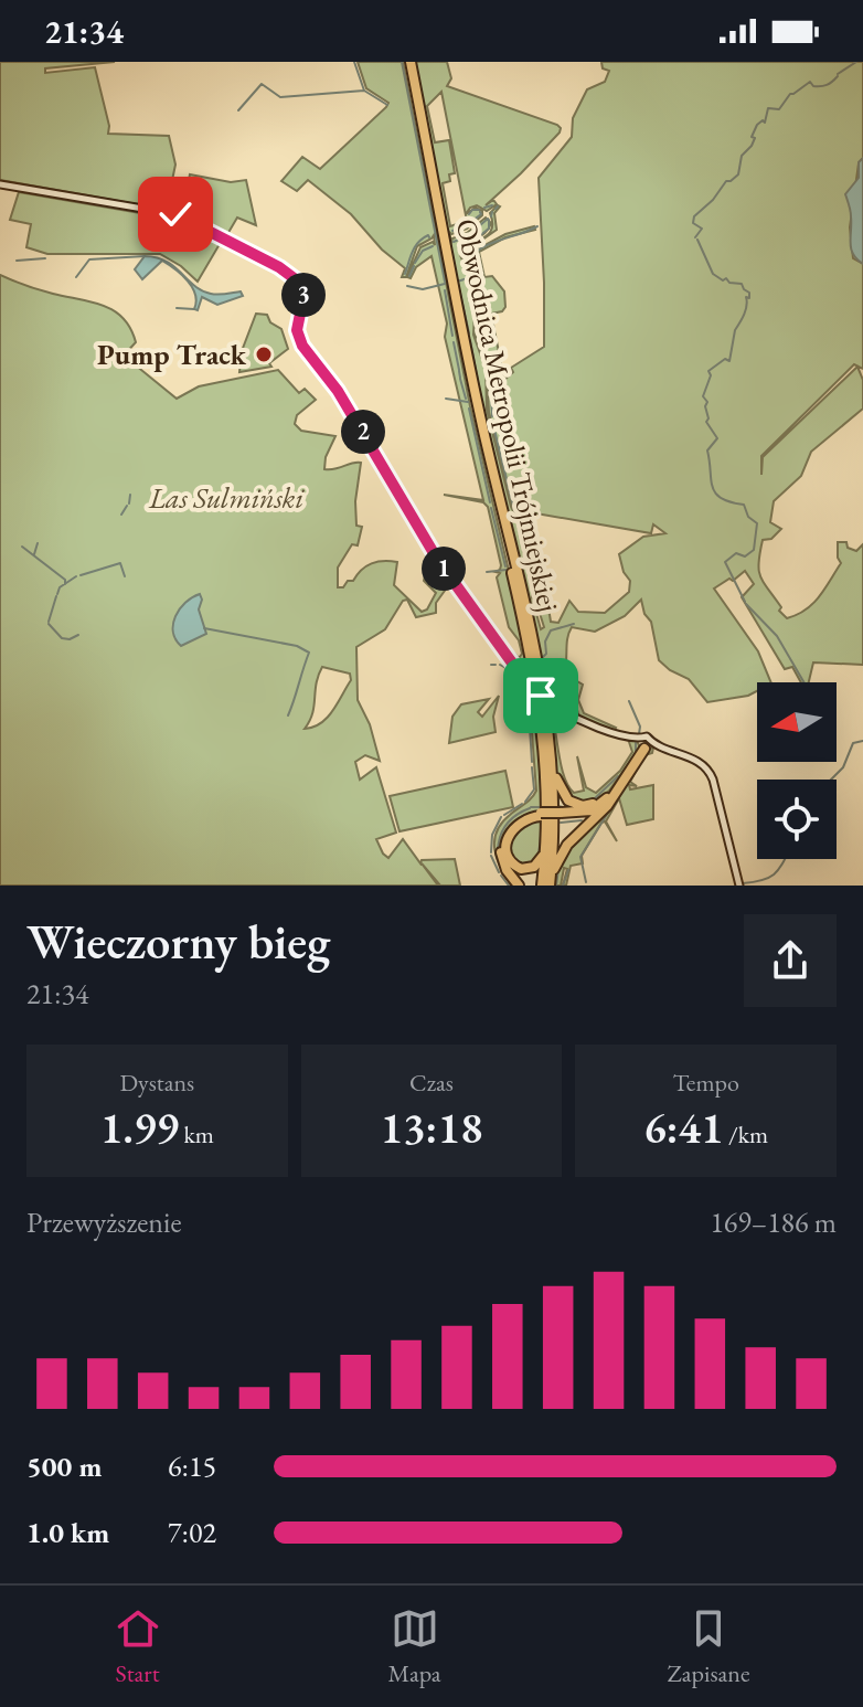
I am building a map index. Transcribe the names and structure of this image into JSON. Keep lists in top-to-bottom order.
{
  "streets": {
    "highway": ["Obwodnica Metropolii Trójmiejskiej"]
  },
  "parks": ["Las Sulmiński"],
  "places": ["Pump Track"],
  "north": "left",
  "page": {
    "status": "21:34",
    "pins": ["3", "2", "1"],
    "heading": ["Wieczorny bieg", "21:34"],
    "stats": [
      ["Dystans", "1.99 km"],
      ["Czas", "13:18"],
      ["Tempo", "6:41 /km"]
    ],
    "chart": ["Przewyższenie", "169–186 m"],
    "list": [
      {
        "name": "500 m",
        "note": "6:15"
      },
      {
        "name": "1.0 km",
        "note": "7:02"
      }
    ],
    "tabs": ["Start", "Mapa", "Zapisane"]
  }
}
